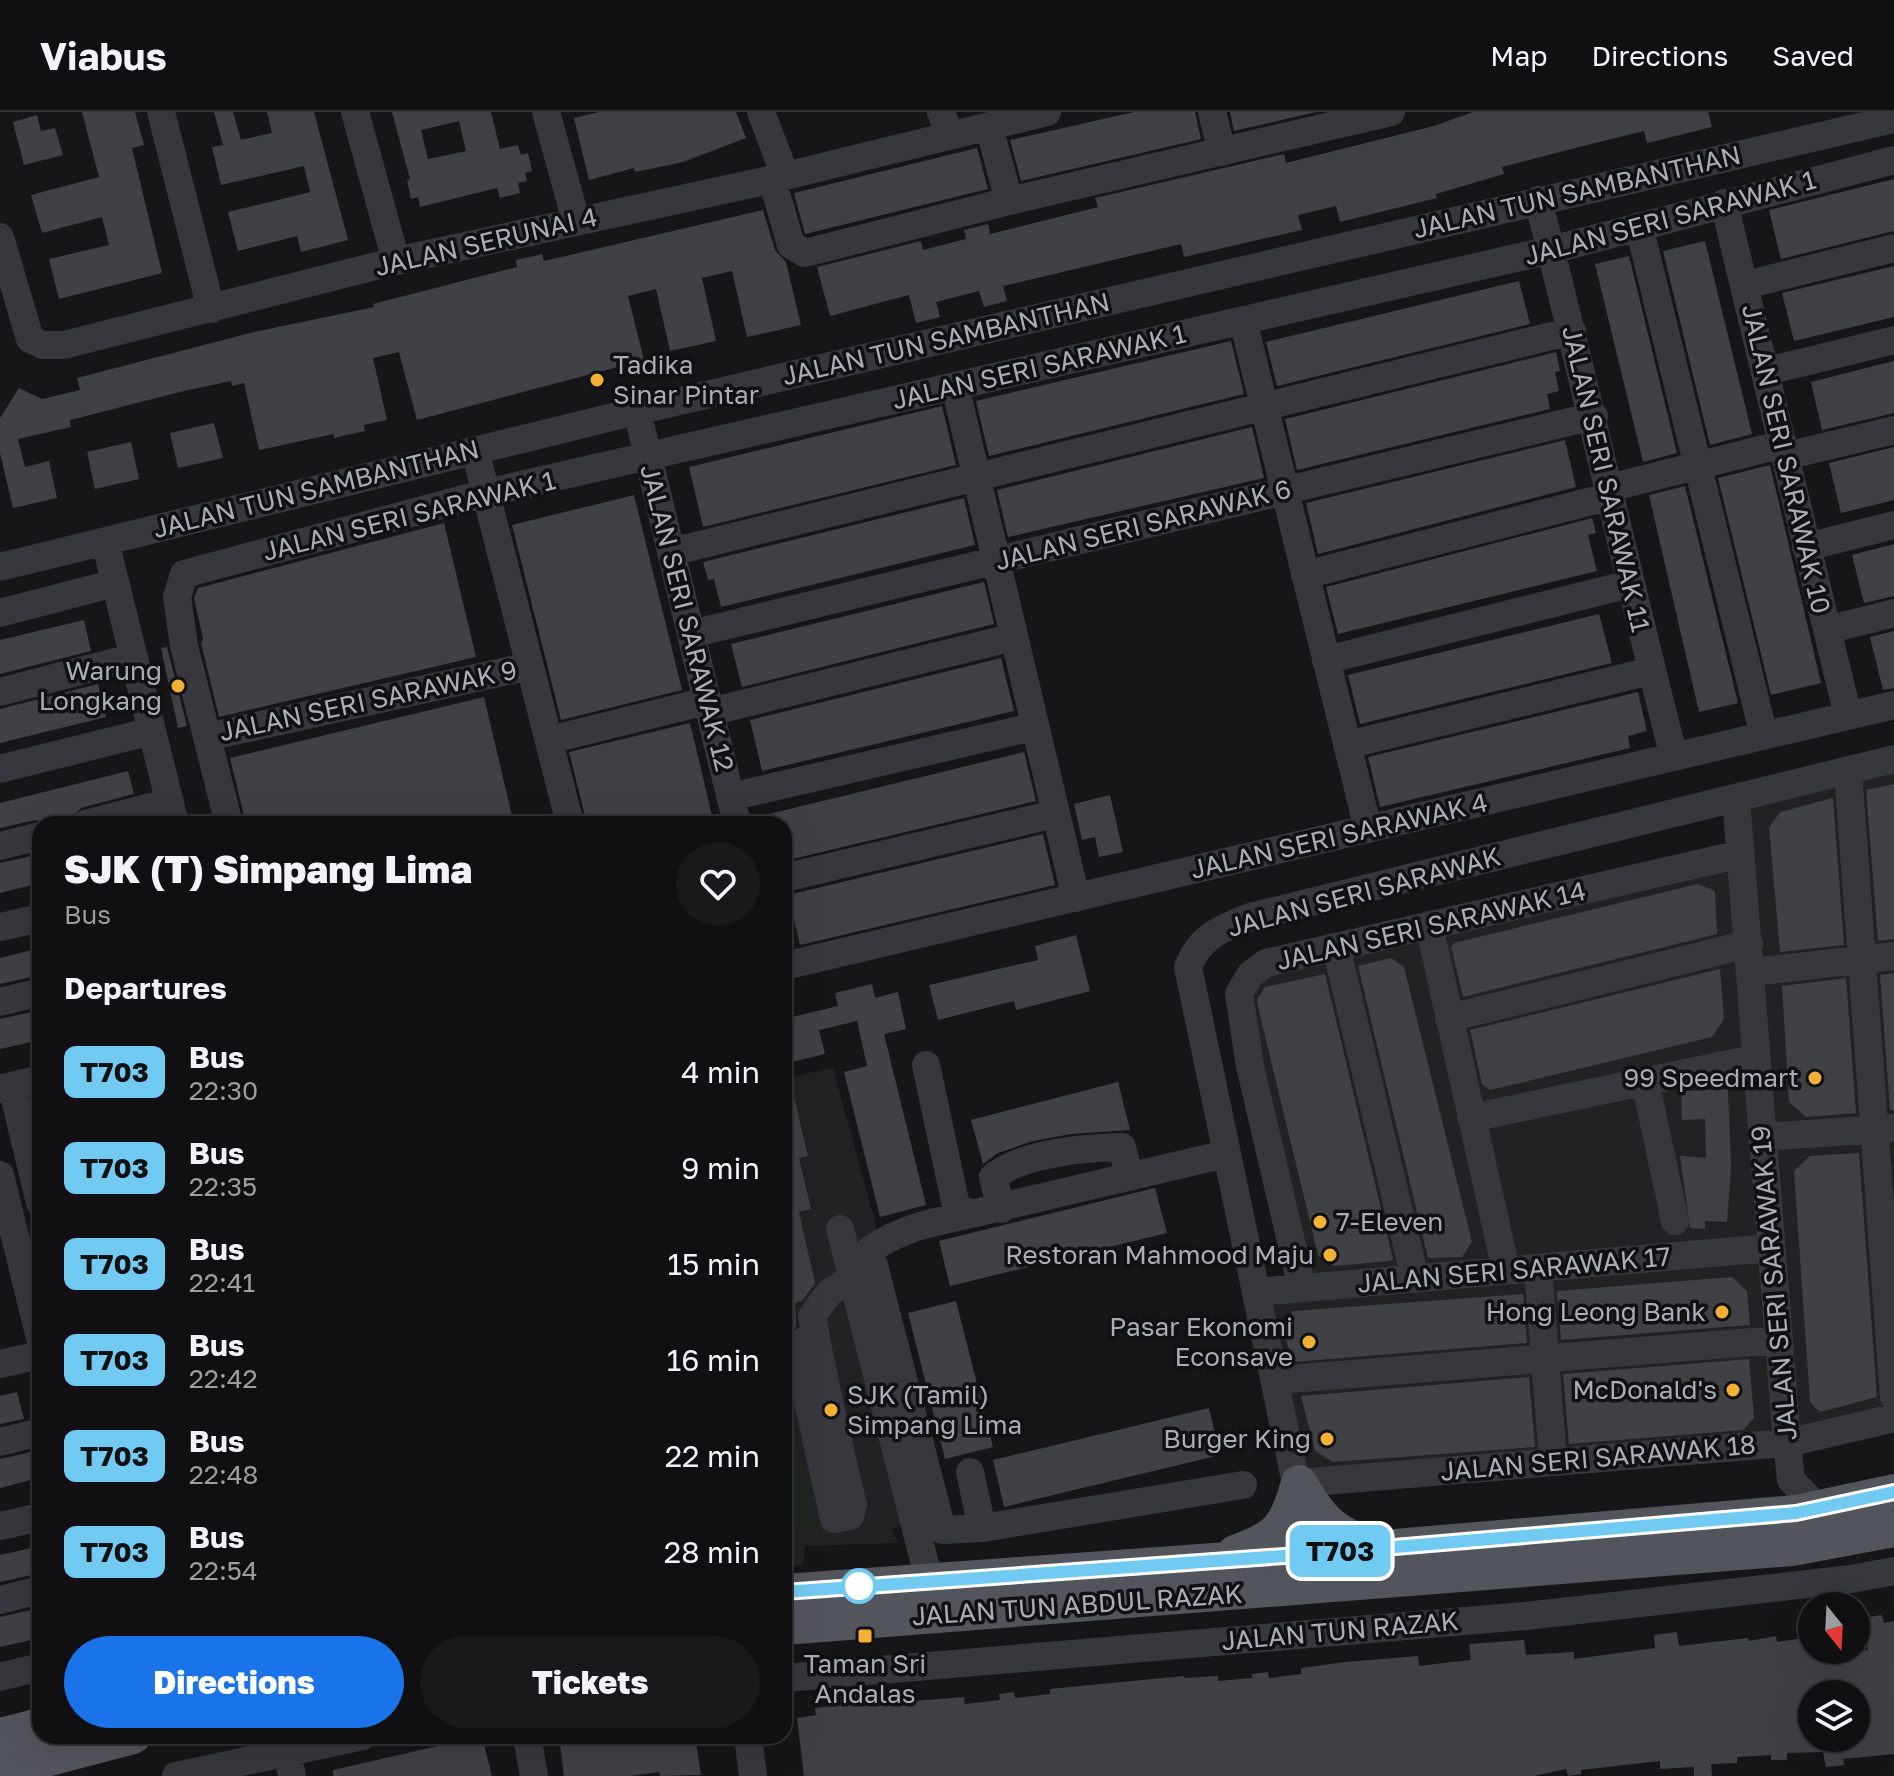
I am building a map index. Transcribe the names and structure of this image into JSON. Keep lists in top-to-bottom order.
{
  "streets": {
    "main road": ["JALAN TUN ABDUL RAZAK"],
    "street": [
      "JALAN TUN SAMBANTHAN",
      "JALAN SERI SARAWAK 1",
      "JALAN SERUNAI 4",
      "JALAN SERI SARAWAK 10",
      "JALAN SERI SARAWAK 11",
      "JALAN SERI SARAWAK 6",
      "JALAN SERI SARAWAK 12",
      "JALAN SERI SARAWAK 9",
      "JALAN SERI SARAWAK 4",
      "JALAN SERI SARAWAK",
      "JALAN SERI SARAWAK 14",
      "JALAN SERI SARAWAK 17",
      "JALAN SERI SARAWAK 19",
      "JALAN SERI SARAWAK 18",
      "JALAN TUN RAZAK"
    ]
  },
  "crossings": [
    ["JALAN TUN SAMBANTHAN", "JALAN SERI SARAWAK 11"],
    ["JALAN TUN SAMBANTHAN", "JALAN SERI SARAWAK 12"],
    ["JALAN SERI SARAWAK 1", "JALAN SERI SARAWAK 10"],
    ["JALAN SERI SARAWAK 1", "JALAN SERI SARAWAK 11"],
    ["JALAN SERI SARAWAK 1", "JALAN SERI SARAWAK 12"],
    ["JALAN SERI SARAWAK 1", "JALAN SERI SARAWAK 9"],
    ["JALAN SERI SARAWAK 10", "JALAN SERI SARAWAK 4"],
    ["JALAN SERI SARAWAK 11", "JALAN SERI SARAWAK 6"],
    ["JALAN SERI SARAWAK 11", "JALAN SERI SARAWAK 4"],
    ["JALAN SERI SARAWAK 6", "JALAN SERI SARAWAK 12"],
    ["JALAN SERI SARAWAK", "JALAN SERI SARAWAK 17"],
    ["JALAN SERI SARAWAK", "JALAN SERI SARAWAK 19"],
    ["JALAN SERI SARAWAK", "JALAN SERI SARAWAK 18"],
    ["JALAN SERI SARAWAK", "JALAN TUN ABDUL RAZAK"],
    ["JALAN SERI SARAWAK 14", "JALAN SERI SARAWAK 17"],
    ["JALAN SERI SARAWAK 14", "JALAN SERI SARAWAK 19"],
    ["JALAN SERI SARAWAK 17", "JALAN SERI SARAWAK 19"],
    ["JALAN SERI SARAWAK 19", "JALAN SERI SARAWAK 18"]
  ],
  "places": {
    "other": [
      "Tadika Sinar Pintar",
      "Warung Longkang",
      "99 Speedmart",
      "7-Eleven",
      "Restoran Mahmood Maju",
      "Hong Leong Bank",
      "Pasar Ekonomi Econsave",
      "McDonald's",
      "SJK (Tamil) Simpang Lima",
      "Burger King"
    ],
    "transit": ["Taman Sri Andalas"]
  },
  "lines": ["bus line T703"],
  "north": "bottom",
  "page": {
    "header": "Viabus",
    "nav": ["Map", "Directions", "Saved"],
    "on_map": "T703",
    "heading": [
      ["SJK (T) Simpang Lima", "Bus"],
      "Departures"
    ],
    "list": [
      {
        "mark": "T703",
        "name": "Bus",
        "note": "22:30",
        "value": "4 min"
      },
      {
        "mark": "T703",
        "name": "Bus",
        "note": "22:35",
        "value": "9 min"
      },
      {
        "mark": "T703",
        "name": "Bus",
        "note": "22:41",
        "value": "15 min"
      },
      {
        "mark": "T703",
        "name": "Bus",
        "note": "22:42",
        "value": "16 min"
      },
      {
        "mark": "T703",
        "name": "Bus",
        "note": "22:48",
        "value": "22 min"
      },
      {
        "mark": "T703",
        "name": "Bus",
        "note": "22:54",
        "value": "28 min"
      }
    ],
    "buttons": ["Directions", "Tickets"]
  }
}
